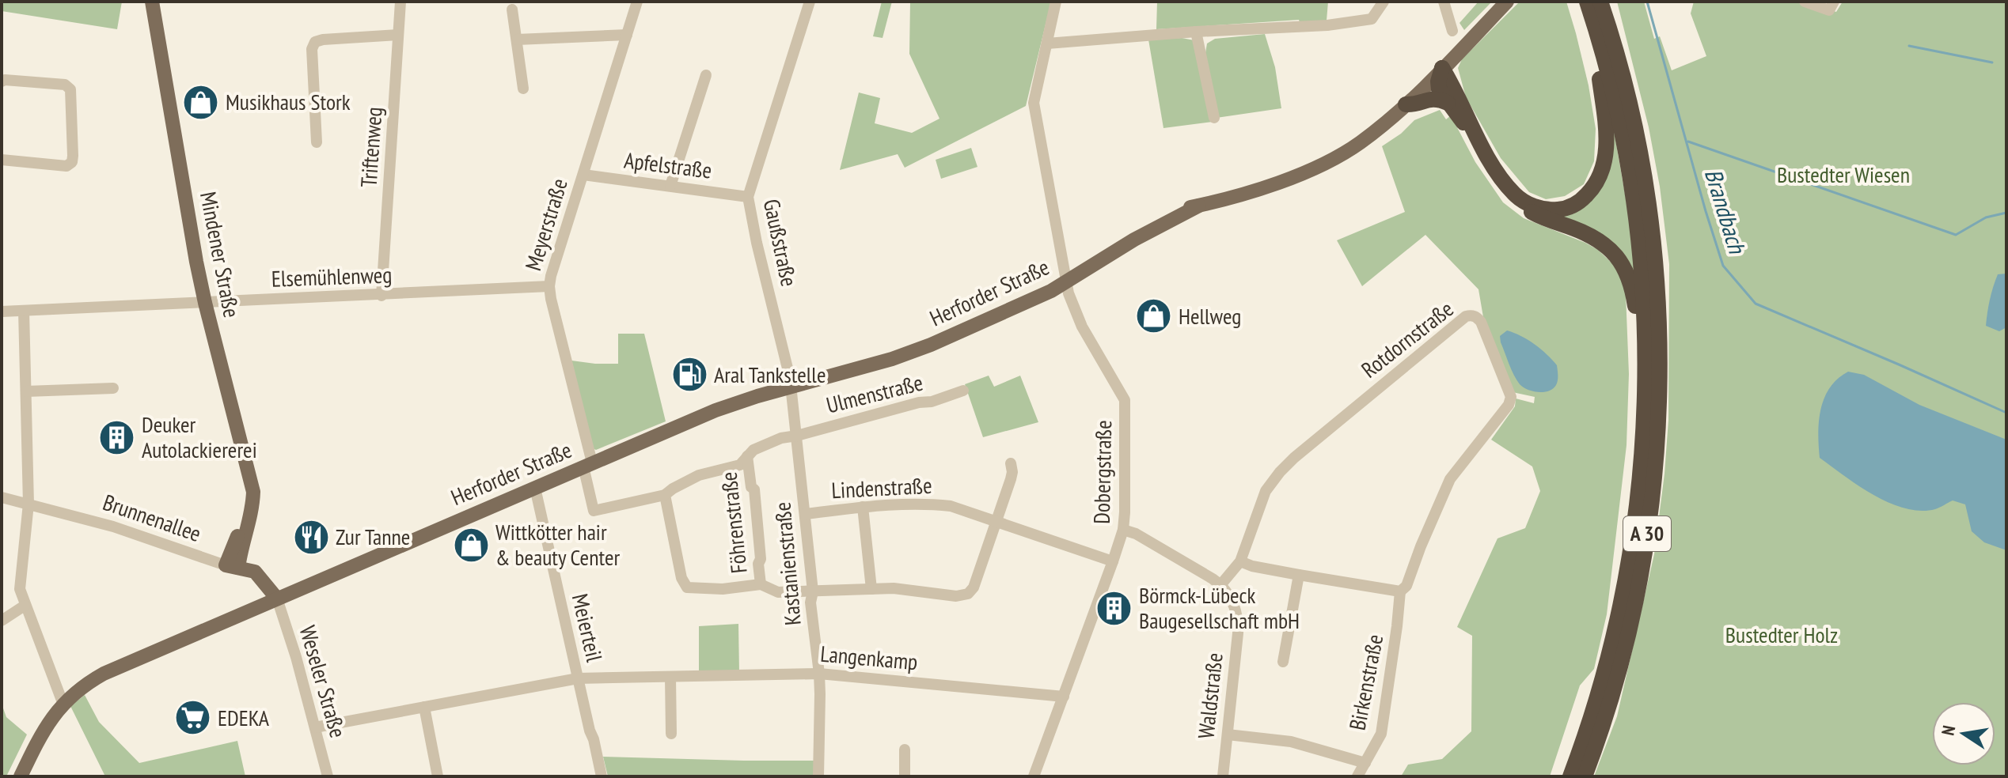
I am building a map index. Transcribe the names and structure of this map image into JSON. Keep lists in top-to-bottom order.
{
  "streets": {
    "highway": ["A 30"],
    "main road": ["Mindener Straße", "Herforder Straße", "Brunnenallee"],
    "street": [
      "Triftenweg",
      "Apfelstraße",
      "Meyerstraße",
      "Gaußstraße",
      "Elsemühlenweg",
      "Rotdornstraße",
      "Ulmenstraße",
      "Dobergstraße",
      "Lindenstraße",
      "Föhrenstraße",
      "Kastanienstraße",
      "Meierteil",
      "Langenkamp",
      "Weseler Straße",
      "Birkenstraße",
      "Waldstraße"
    ]
  },
  "crossings": [
    ["Triftenweg", "Elsemühlenweg"],
    ["Apfelstraße", "Meyerstraße"],
    ["Apfelstraße", "Gaußstraße"],
    ["Meyerstraße", "Elsemühlenweg"],
    ["Meyerstraße", "Herforder Straße"],
    ["Meyerstraße", "Föhrenstraße"],
    ["Gaußstraße", "Herforder Straße"],
    ["Gaußstraße", "Kastanienstraße"],
    ["Mindener Straße", "Elsemühlenweg"],
    ["Mindener Straße", "Brunnenallee"],
    ["Herforder Straße", "Dobergstraße"],
    ["Herforder Straße", "Brunnenallee"],
    ["Herforder Straße", "Föhrenstraße"],
    ["Herforder Straße", "Kastanienstraße"],
    ["Herforder Straße", "Meierteil"],
    ["Herforder Straße", "Weseler Straße"],
    ["Rotdornstraße", "Birkenstraße"],
    ["Rotdornstraße", "Waldstraße"],
    ["Ulmenstraße", "Föhrenstraße"],
    ["Ulmenstraße", "Kastanienstraße"],
    ["Dobergstraße", "Lindenstraße"],
    ["Dobergstraße", "Langenkamp"],
    ["Dobergstraße", "Waldstraße"],
    ["Lindenstraße", "Föhrenstraße"],
    ["Lindenstraße", "Kastanienstraße"],
    ["Brunnenallee", "Weseler Straße"],
    ["Föhrenstraße", "Kastanienstraße"],
    ["Kastanienstraße", "Langenkamp"],
    ["Meierteil", "Langenkamp"],
    ["Langenkamp", "Weseler Straße"]
  ],
  "water": ["Brandbach"],
  "parks": ["Bustedter Wiesen", "Bustedter Holz"],
  "places": {
    "shop": ["Musikhaus Stork", "Hellweg", "Wittkötter hair & beauty Center"],
    "fuel station": ["Aral Tankstelle"],
    "building": ["Deuker Autolackiererei", "Börmck-Lübeck Baugesellschaft mbH"],
    "restaurant": ["Zur Tanne"],
    "supermarket": ["EDEKA"]
  },
  "north": "left"
}
